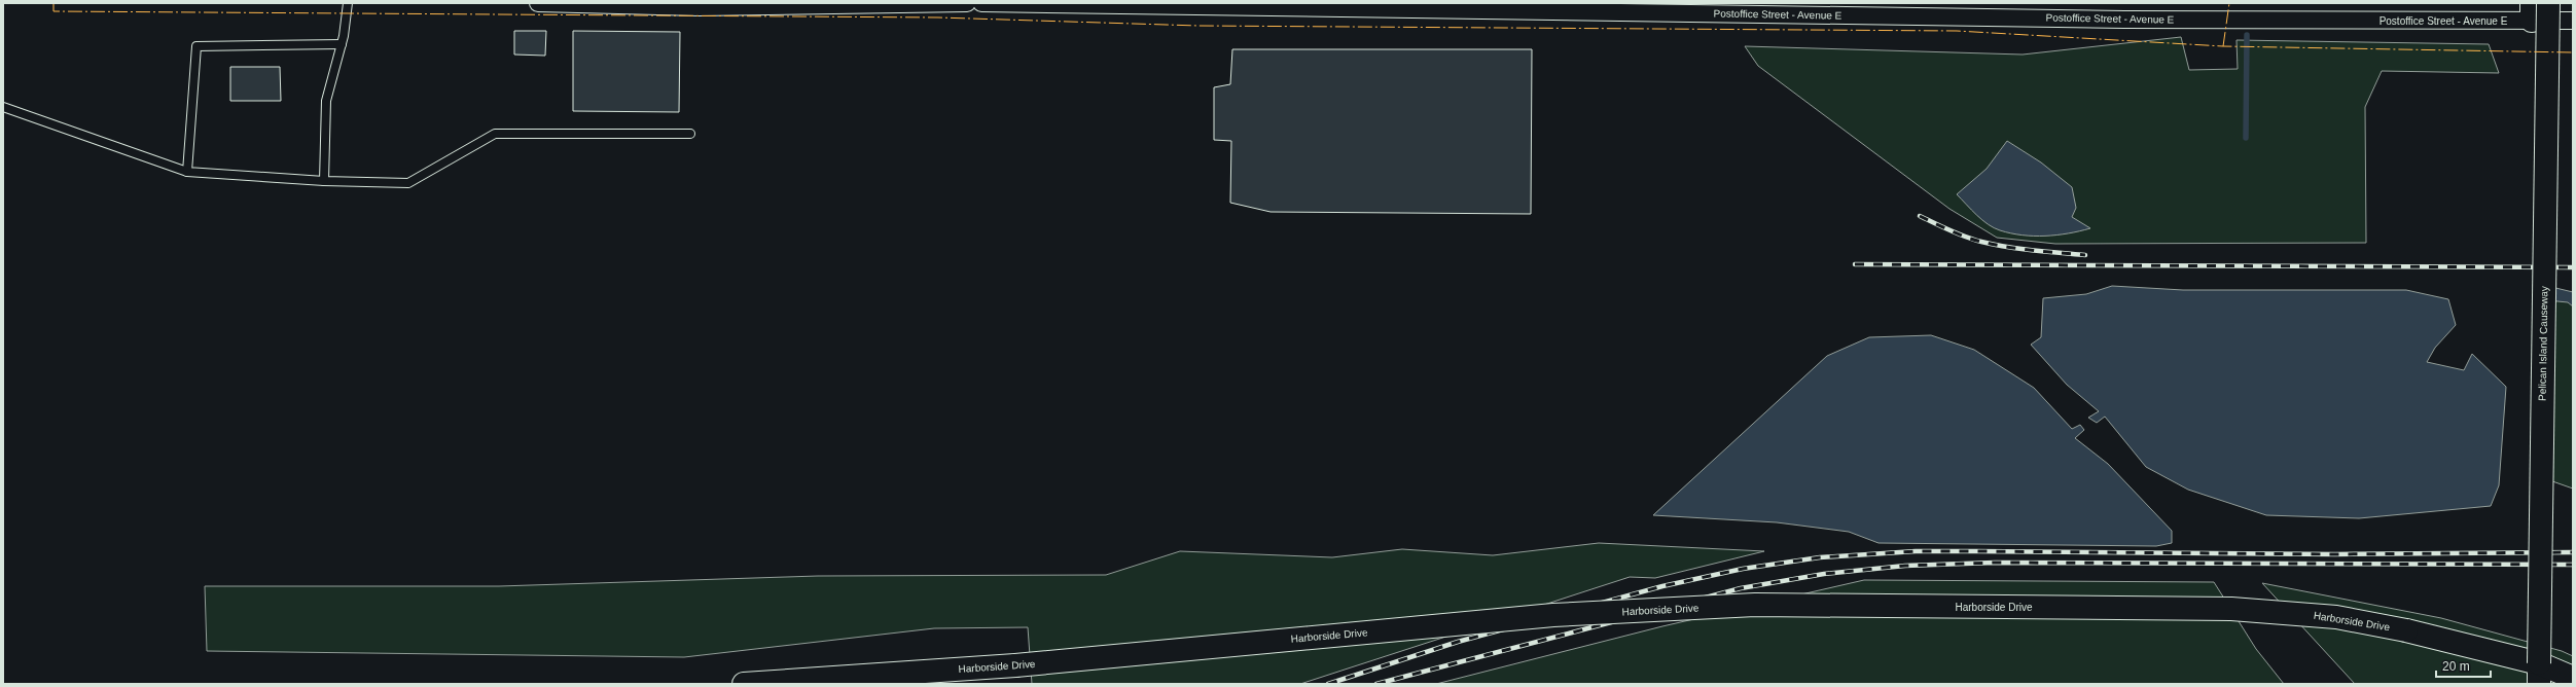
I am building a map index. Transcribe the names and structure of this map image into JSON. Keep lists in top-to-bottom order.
{
  "streets": {
    "main road": ["Pelican Island Causeway", "Harborside Drive"],
    "street": ["Postoffice Street - Avenue E"]
  },
  "crossings": [
    ["Pelican Island Causeway", "Harborside Drive"]
  ],
  "scale_bar": "20 m"
}
